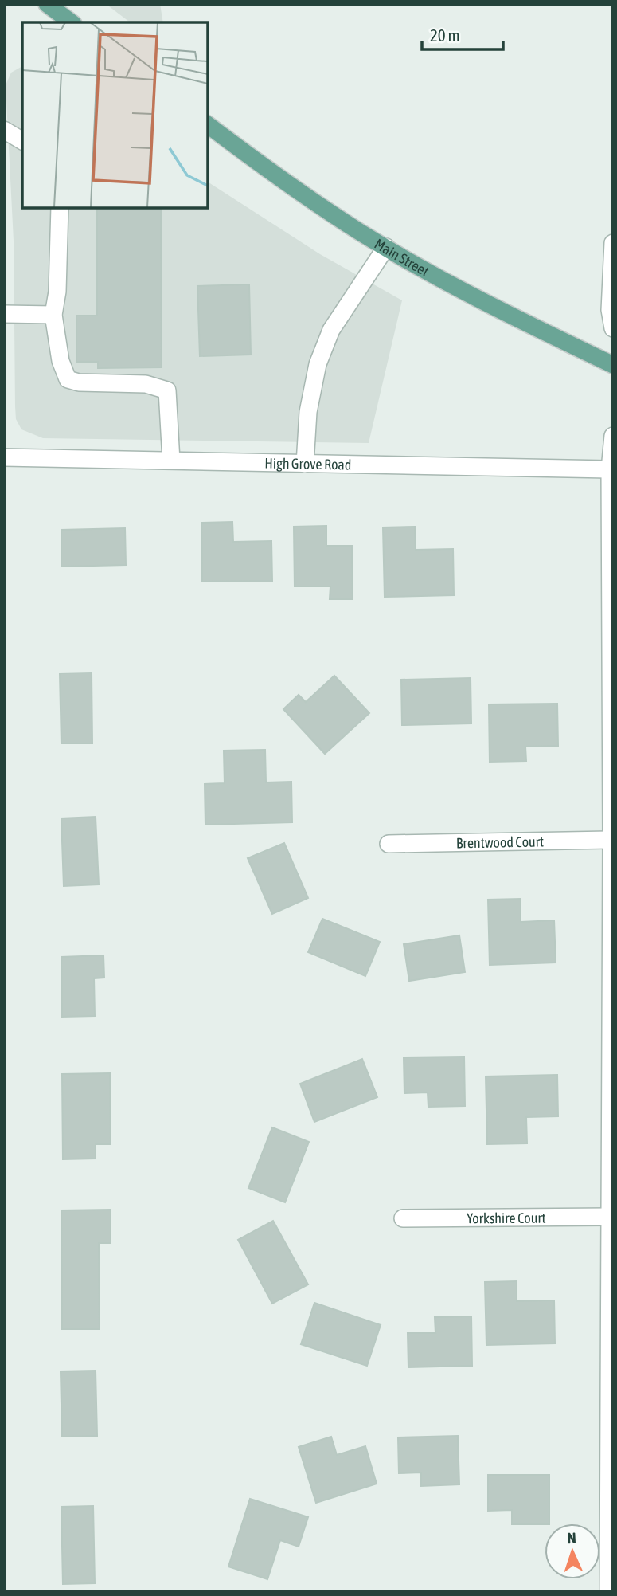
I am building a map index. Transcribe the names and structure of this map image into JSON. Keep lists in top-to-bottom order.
{
  "streets": {
    "main road": ["Main Street"],
    "street": ["High Grove Road", "Brentwood Court", "Yorkshire Court"]
  },
  "scale_bar": "20 m",
  "north": "top"
}
